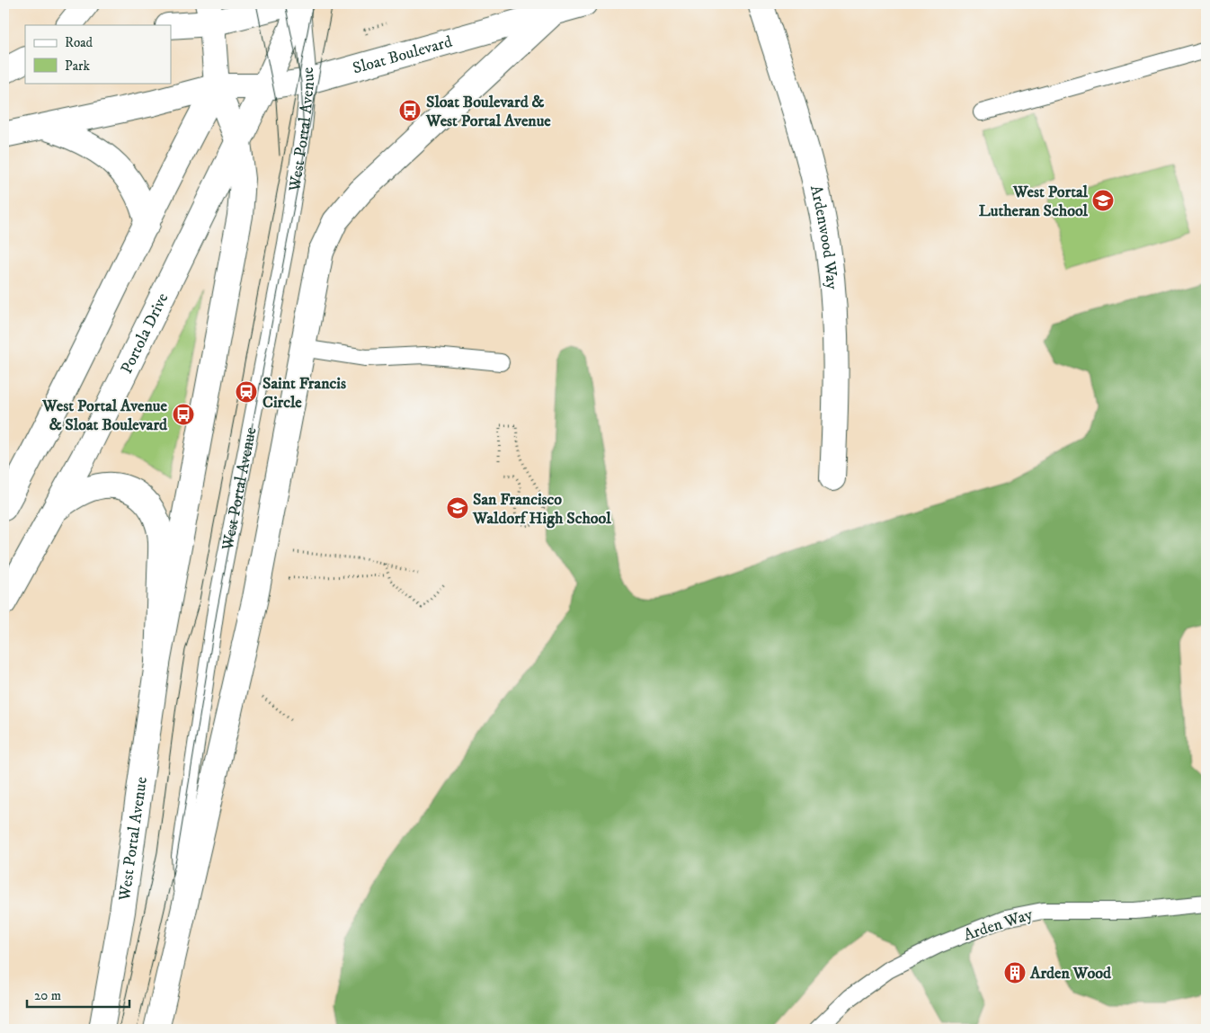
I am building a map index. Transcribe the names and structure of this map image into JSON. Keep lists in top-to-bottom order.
{
  "streets": {
    "main road": [
      "Sloat Boulevard",
      "West Portal Avenue",
      "Ardenwood Way",
      "Portola Drive"
    ],
    "lane": ["Arden Way"]
  },
  "crossings": [
    ["Sloat Boulevard", "West Portal Avenue"],
    ["Sloat Boulevard", "Portola Drive"],
    ["West Portal Avenue", "Portola Drive"]
  ],
  "places": {
    "bus stop": ["Sloat Boulevard & West Portal Avenue", "West Portal Avenue & Sloat Boulevard"],
    "school or university": ["West Portal Lutheran School", "San Francisco Waldorf High School"],
    "station": ["Saint Francis Circle"],
    "building": ["Arden Wood"]
  },
  "legend": ["Road", "Park"],
  "scale_bar": "20 m"
}
